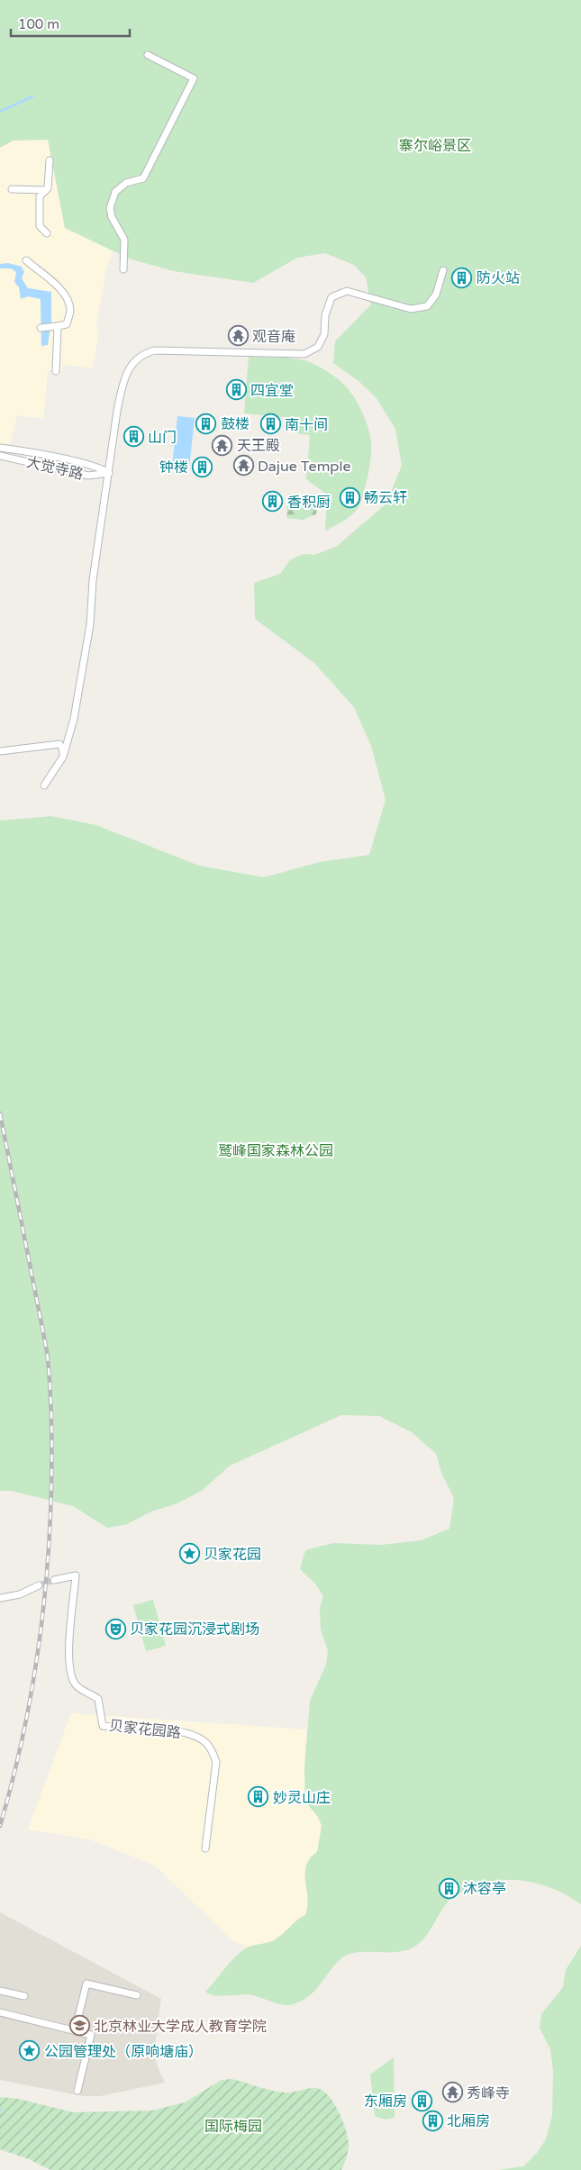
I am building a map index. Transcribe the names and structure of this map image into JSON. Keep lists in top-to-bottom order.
{
  "streets": {
    "street": ["大觉寺路", "贝家花园路"]
  },
  "parks": ["寨尔峪景区", "鹫峰国家森林公园", "国际梅园"],
  "places": {
    "building": [
      "防火站",
      "四宜堂",
      "鼓楼",
      "南十间",
      "山门",
      "钟楼",
      "畅云轩",
      "香积厨",
      "妙灵山庄",
      "沐容亭",
      "东厢房",
      "北厢房"
    ],
    "temple": [
      "观音庵",
      "天王殿",
      "Dajue Temple",
      "秀峰寺"
    ],
    "place": ["贝家花园", "公园管理处（原响塘庙）"],
    "theatre": ["贝家花园沉浸式剧场"],
    "school or university": ["北京林业大学成人教育学院"]
  },
  "scale_bar": "100 m"
}
